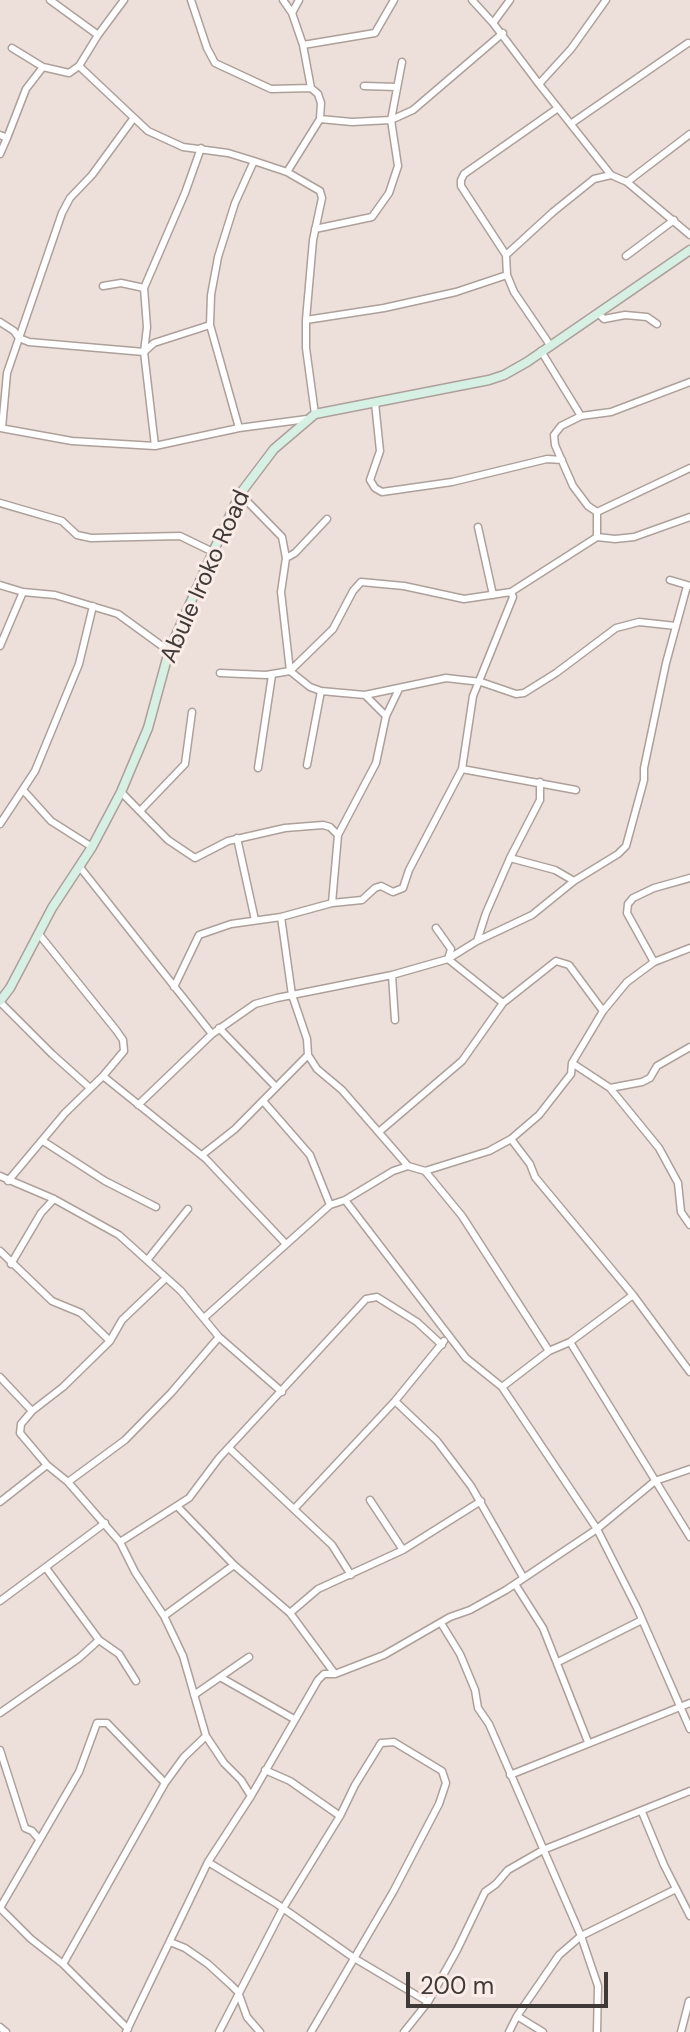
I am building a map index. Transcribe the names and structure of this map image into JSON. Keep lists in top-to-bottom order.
{
  "streets": {
    "street": ["Abule Iroko Road"]
  },
  "scale_bar": "200 m"
}
